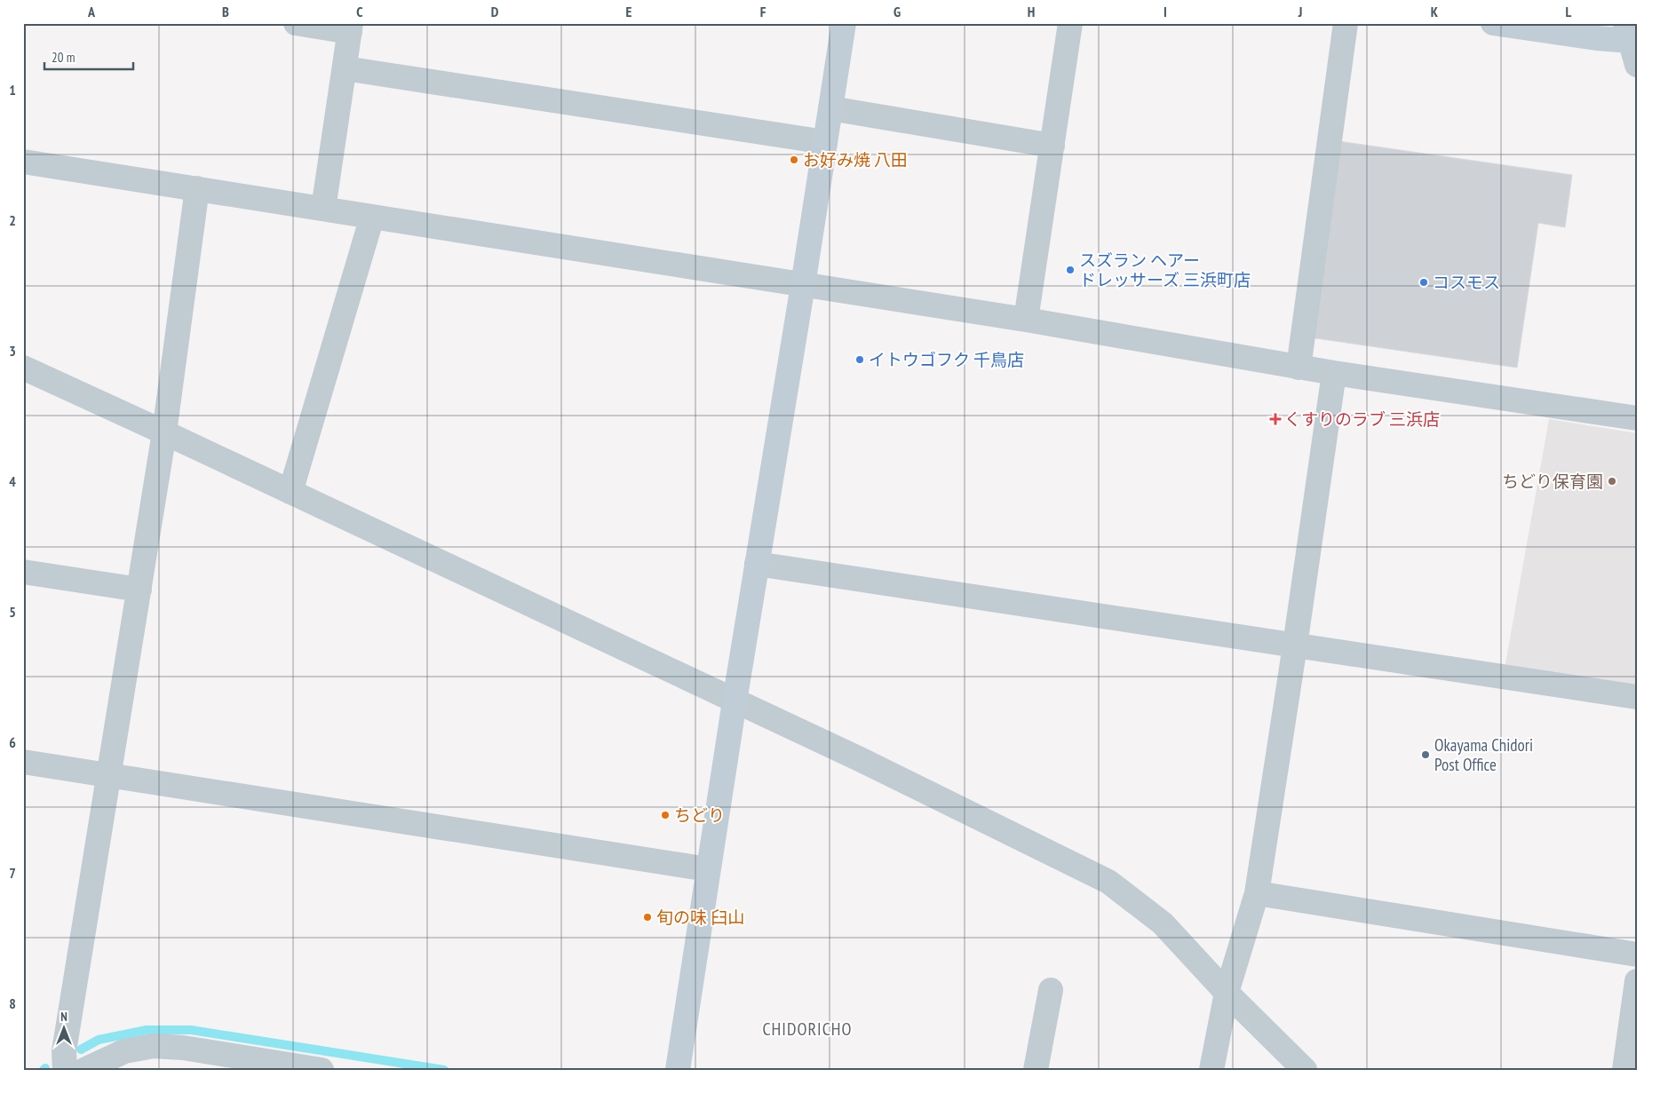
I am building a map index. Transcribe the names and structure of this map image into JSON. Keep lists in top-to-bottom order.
{
  "districts": ["CHIDORICHO"],
  "places": {
    "other": [
      "お好み焼 八田",
      "スズラン ヘアー ドレッサーズ 三浜町店",
      "コスモス",
      "イトウゴフク 千鳥店",
      "ちどり保育園",
      "Okayama Chidori Post Office",
      "ちどり",
      "旬の味 臼山"
    ],
    "health": ["くすりのラブ 三浜店"]
  },
  "scale_bar": "20 m",
  "north": "top",
  "grid": {
    "columns": [
      "A",
      "B",
      "C",
      "D",
      "E",
      "F",
      "G",
      "H",
      "I",
      "J",
      "K",
      "L"
    ],
    "rows": [
      "1",
      "2",
      "3",
      "4",
      "5",
      "6",
      "7",
      "8"
    ]
  }
}
